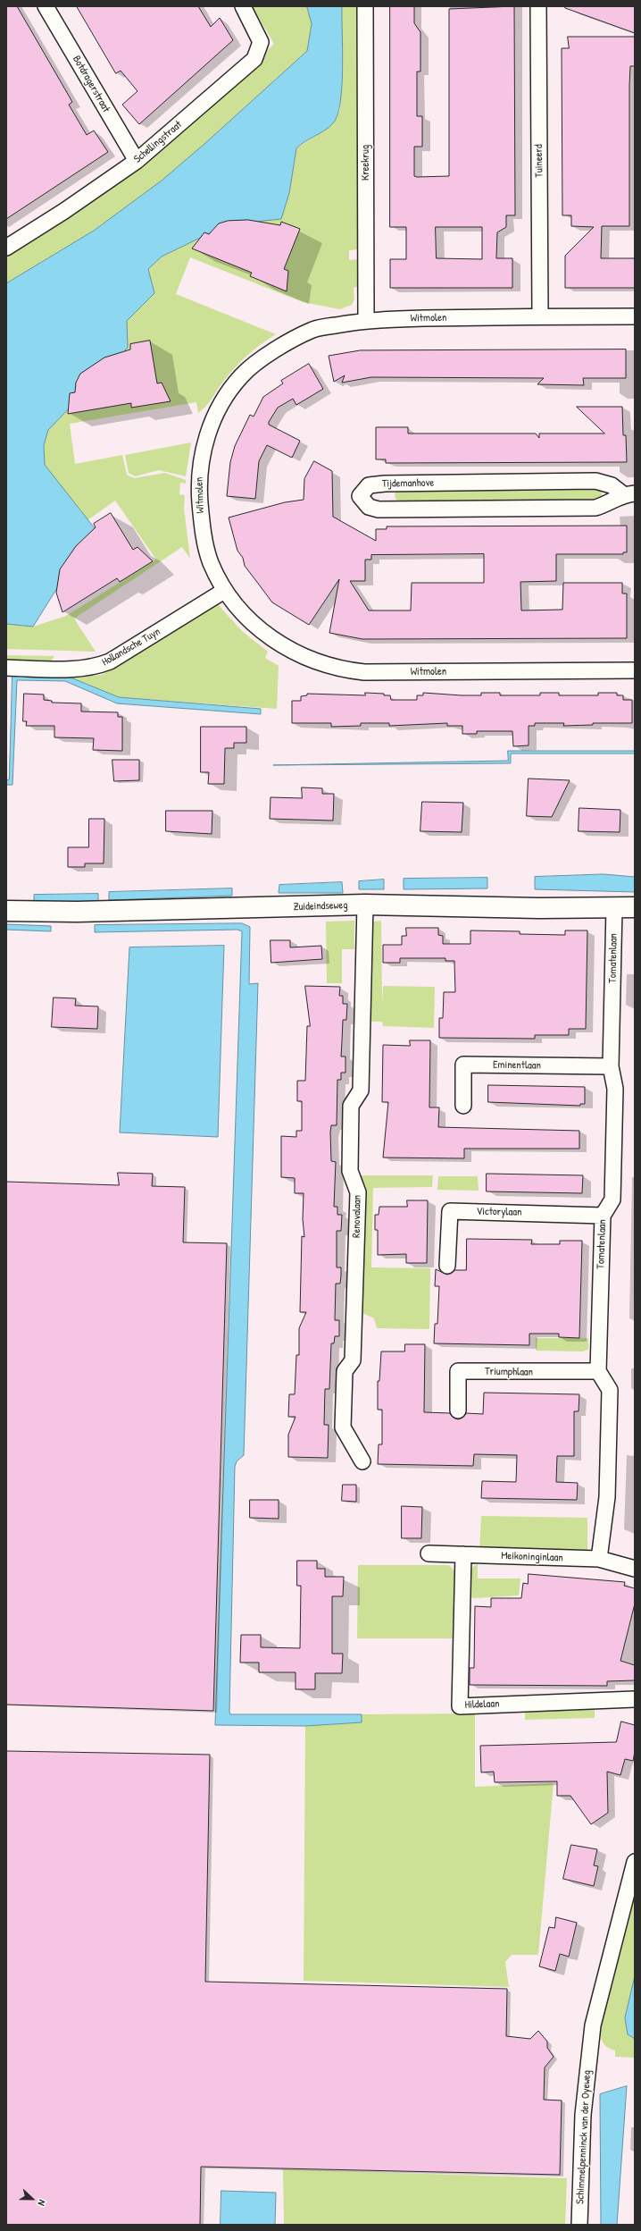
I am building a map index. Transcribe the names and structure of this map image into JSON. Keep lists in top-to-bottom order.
{
  "streets": {
    "street": [
      "Botdragerstraat",
      "Schellingstraat",
      "Tuineerd",
      "Kreekrug",
      "Witmolen",
      "Tijdemanhove",
      "Hollandsche Tuyn",
      "Zuideindseweg",
      "Tomatenlaan",
      "Eminentlaan",
      "Victorylaan",
      "Renovalaan",
      "Triumphlaan",
      "Meikoninginlaan",
      "Hildelaan",
      "Schimmelpenninck van der Oyeweg"
    ]
  },
  "crossings": [
    ["Botdragerstraat", "Schellingstraat"],
    ["Tuineerd", "Witmolen"],
    ["Kreekrug", "Witmolen"],
    ["Witmolen", "Hollandsche Tuyn"],
    ["Zuideindseweg", "Tomatenlaan"],
    ["Zuideindseweg", "Renovalaan"],
    ["Tomatenlaan", "Eminentlaan"],
    ["Tomatenlaan", "Victorylaan"],
    ["Tomatenlaan", "Triumphlaan"],
    ["Meikoninginlaan", "Hildelaan"]
  ],
  "north": "right"
}
